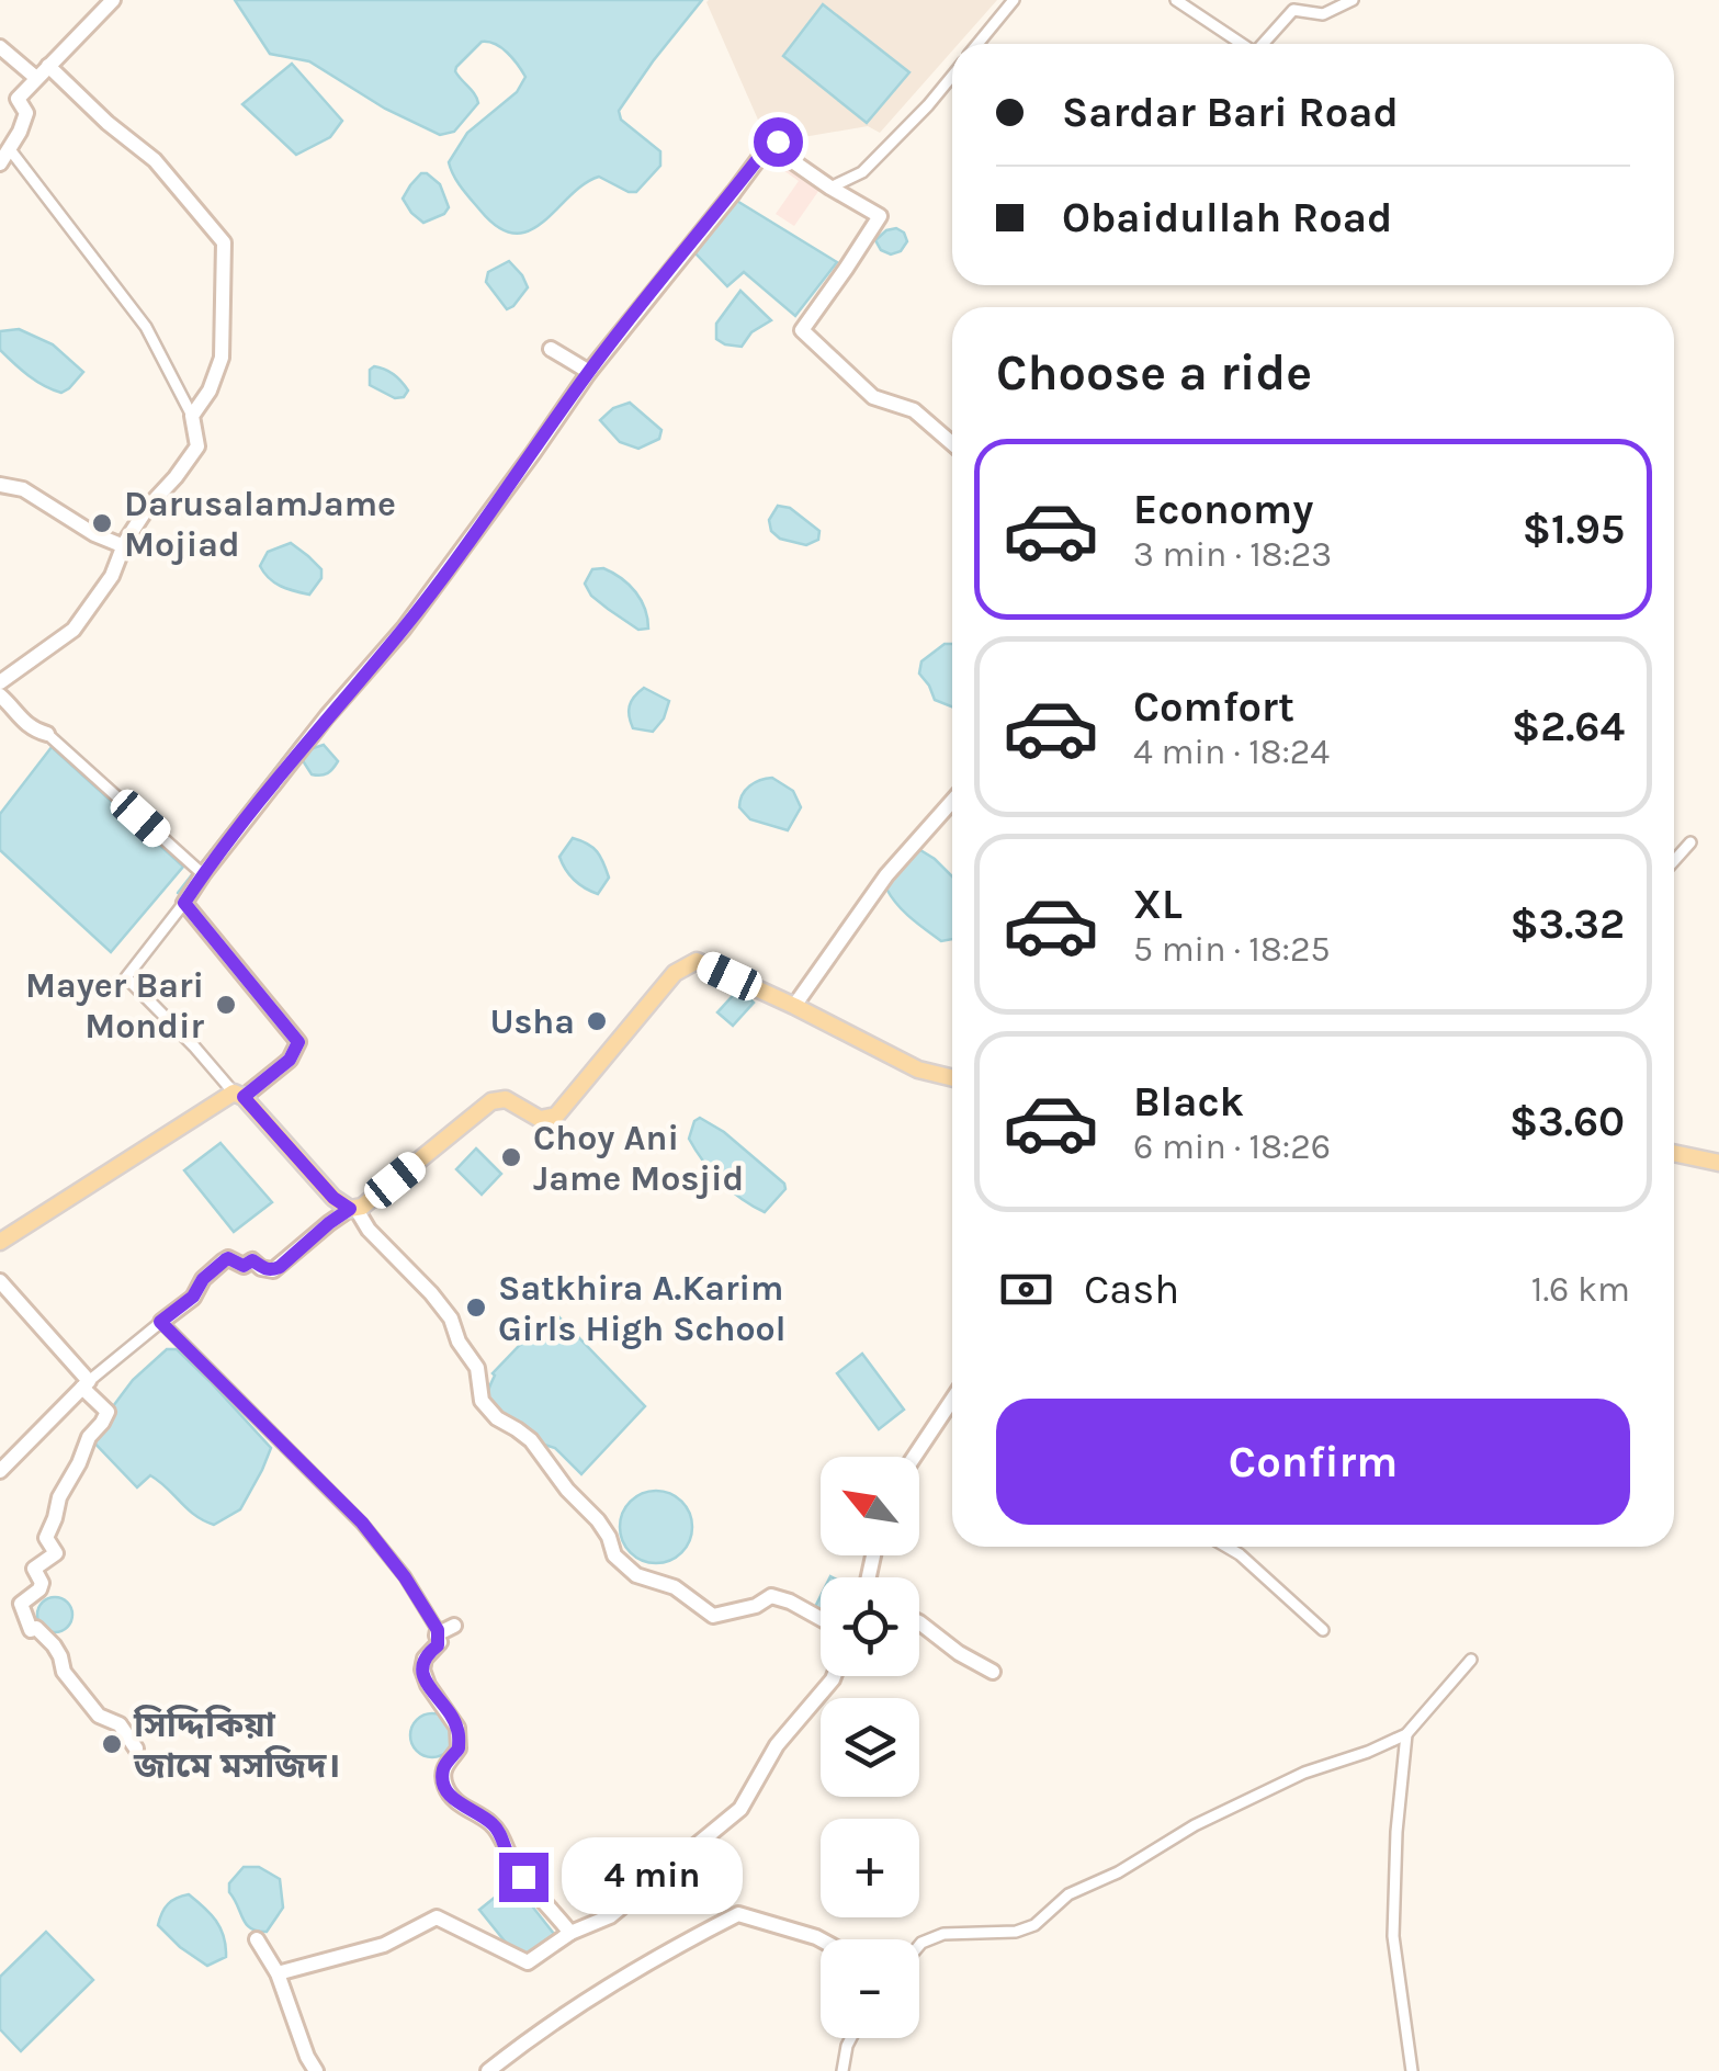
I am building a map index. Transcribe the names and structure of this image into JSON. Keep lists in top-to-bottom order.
{
  "places": [
    "DarusalamJame Mojiad",
    "Mayer Bari Mondir",
    "Usha",
    "Choy Ani Jame Mosjid",
    "Satkhira A.Karim Girls High School",
    "সিদ্দিকিয়া জামে মসজিদ।"
  ],
  "north": "top left",
  "page": {
    "banner": ["Sardar Bari Road", "Obaidullah Road"],
    "heading": "Choose a ride",
    "list": [
      {
        "name": "Economy",
        "note": "3 min · 18:23",
        "value": "$1.95"
      },
      {
        "name": "Comfort",
        "note": "4 min · 18:24",
        "value": "$2.64"
      },
      {
        "name": "XL",
        "note": "5 min · 18:25",
        "value": "$3.32"
      },
      {
        "name": "Black",
        "note": "6 min · 18:26",
        "value": "$3.60"
      }
    ],
    "pay": ["Cash", "1.6 km"],
    "buttons": "Confirm",
    "map_buttons": ["+", "−"],
    "bubble": "4 min"
  }
}
